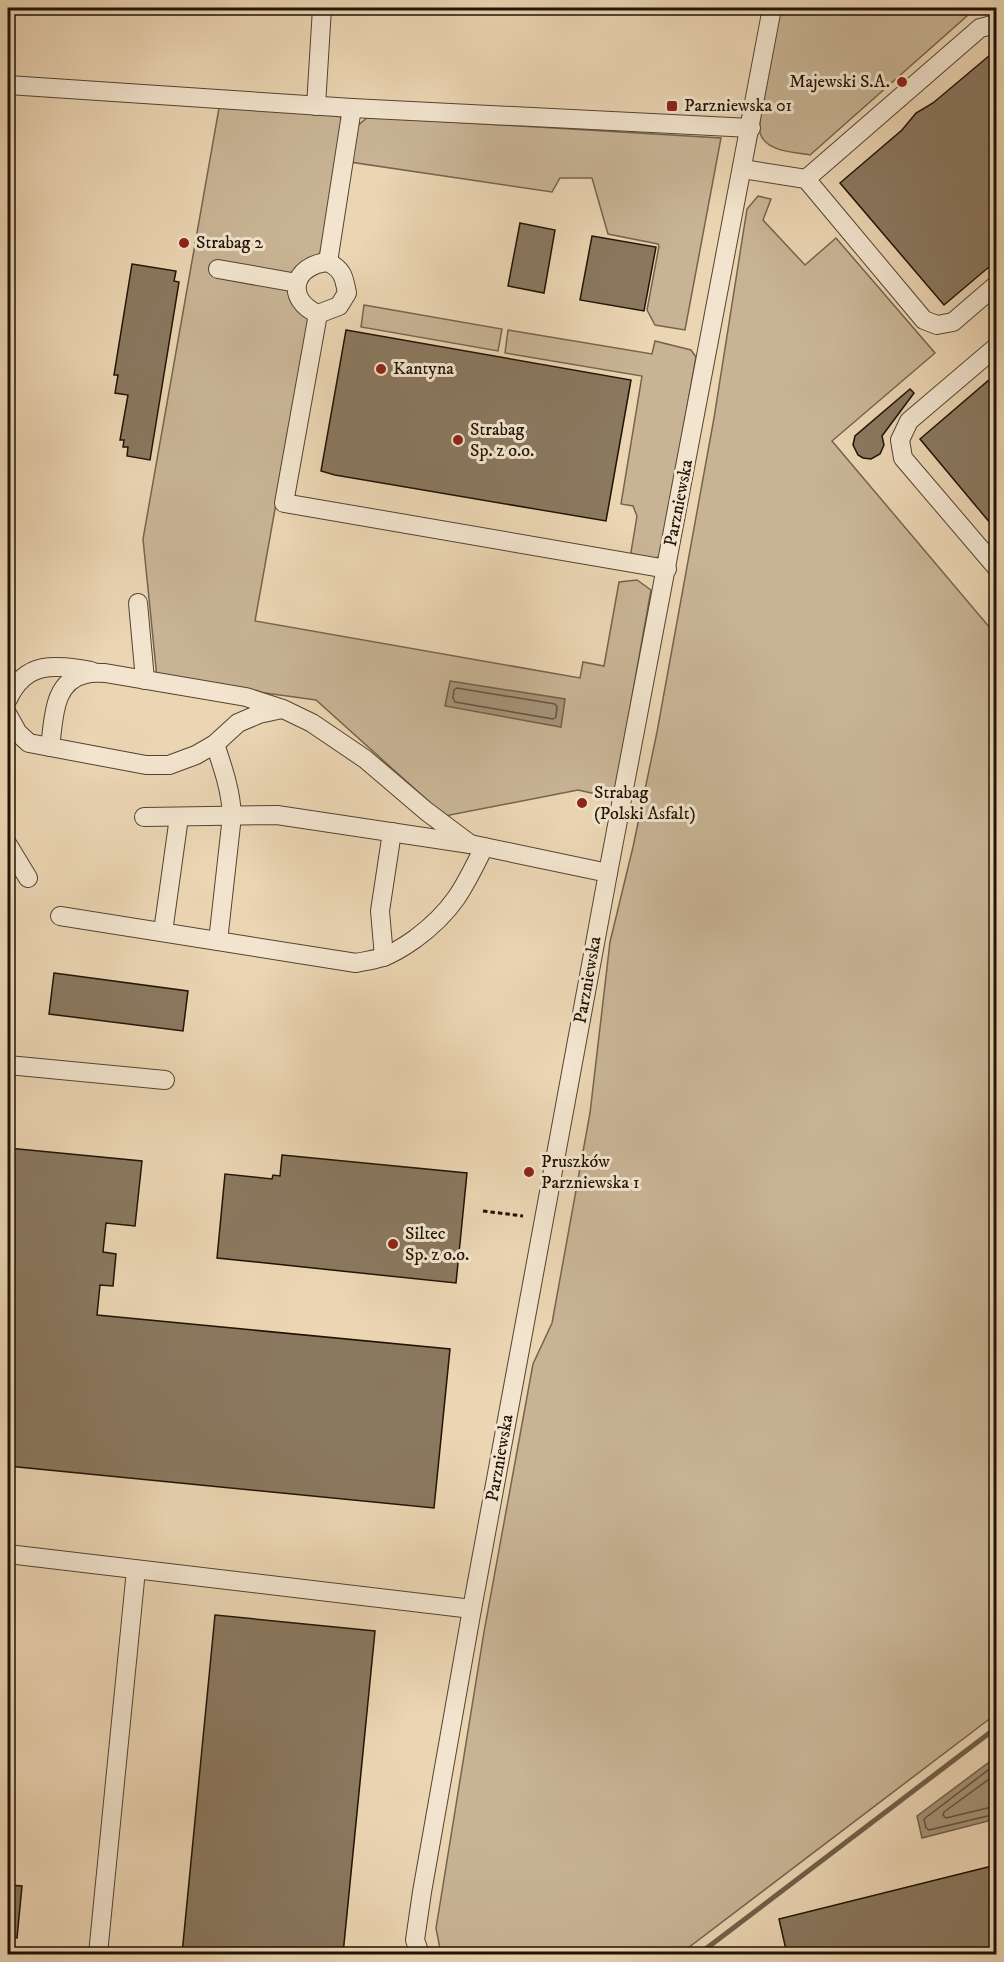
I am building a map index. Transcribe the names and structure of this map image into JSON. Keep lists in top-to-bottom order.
{
  "streets": {
    "street": ["Parzniewska"]
  },
  "places": {
    "other": [
      "Majewski S.A.",
      "Strabag 2",
      "Kantyna",
      "Strabag Sp. z o.o.",
      "Strabag (Polski Asfalt)",
      "Pruszków Parzniewska 1",
      "Siltec Sp. z o.o."
    ],
    "transit": ["Parzniewska 01"]
  }
}
